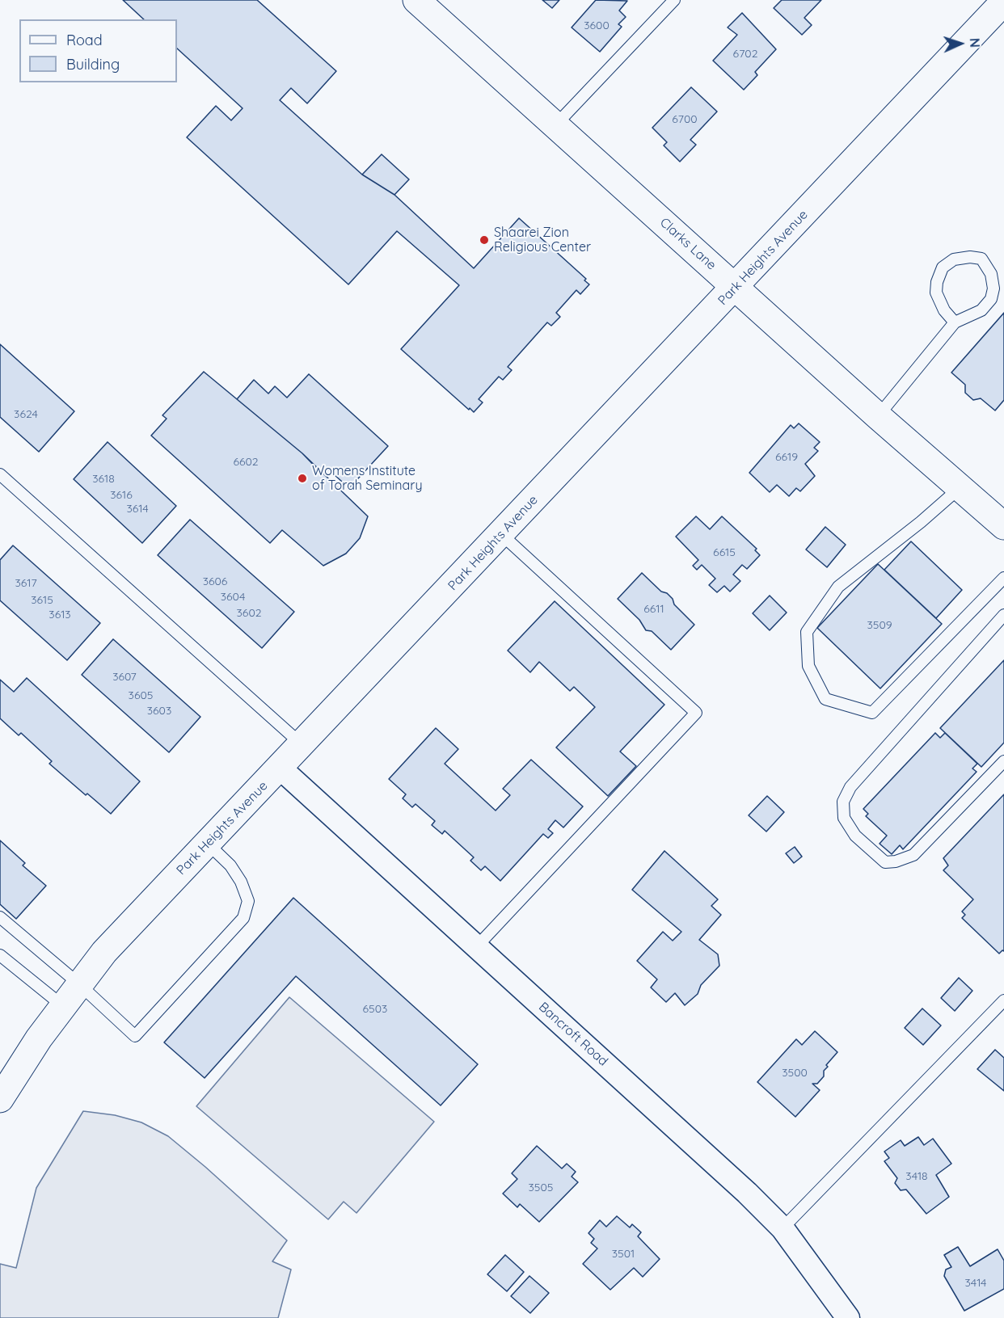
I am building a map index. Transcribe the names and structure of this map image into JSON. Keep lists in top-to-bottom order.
{
  "streets": {
    "main road": ["Clarks Lane", "Park Heights Avenue"],
    "street": ["Bancroft Road"]
  },
  "crossings": [
    ["Clarks Lane", "Park Heights Avenue"],
    ["Park Heights Avenue", "Bancroft Road"]
  ],
  "places": ["Shaarei Zion Religious Center", "Womens Institute of Torah Seminary"],
  "house_numbers": [
    "3600",
    "6702",
    "6700",
    "3624",
    "6619",
    "6602",
    "3618",
    "3616",
    "3614",
    "6615",
    "3606",
    "3617",
    "3604",
    "3615",
    "6611",
    "3602",
    "3613",
    "3509",
    "3607",
    "3605",
    "3603",
    "6503",
    "3500",
    "3418",
    "3505",
    "3501",
    "3414"
  ],
  "legend": ["Road", "Building"],
  "north": "right"
}
